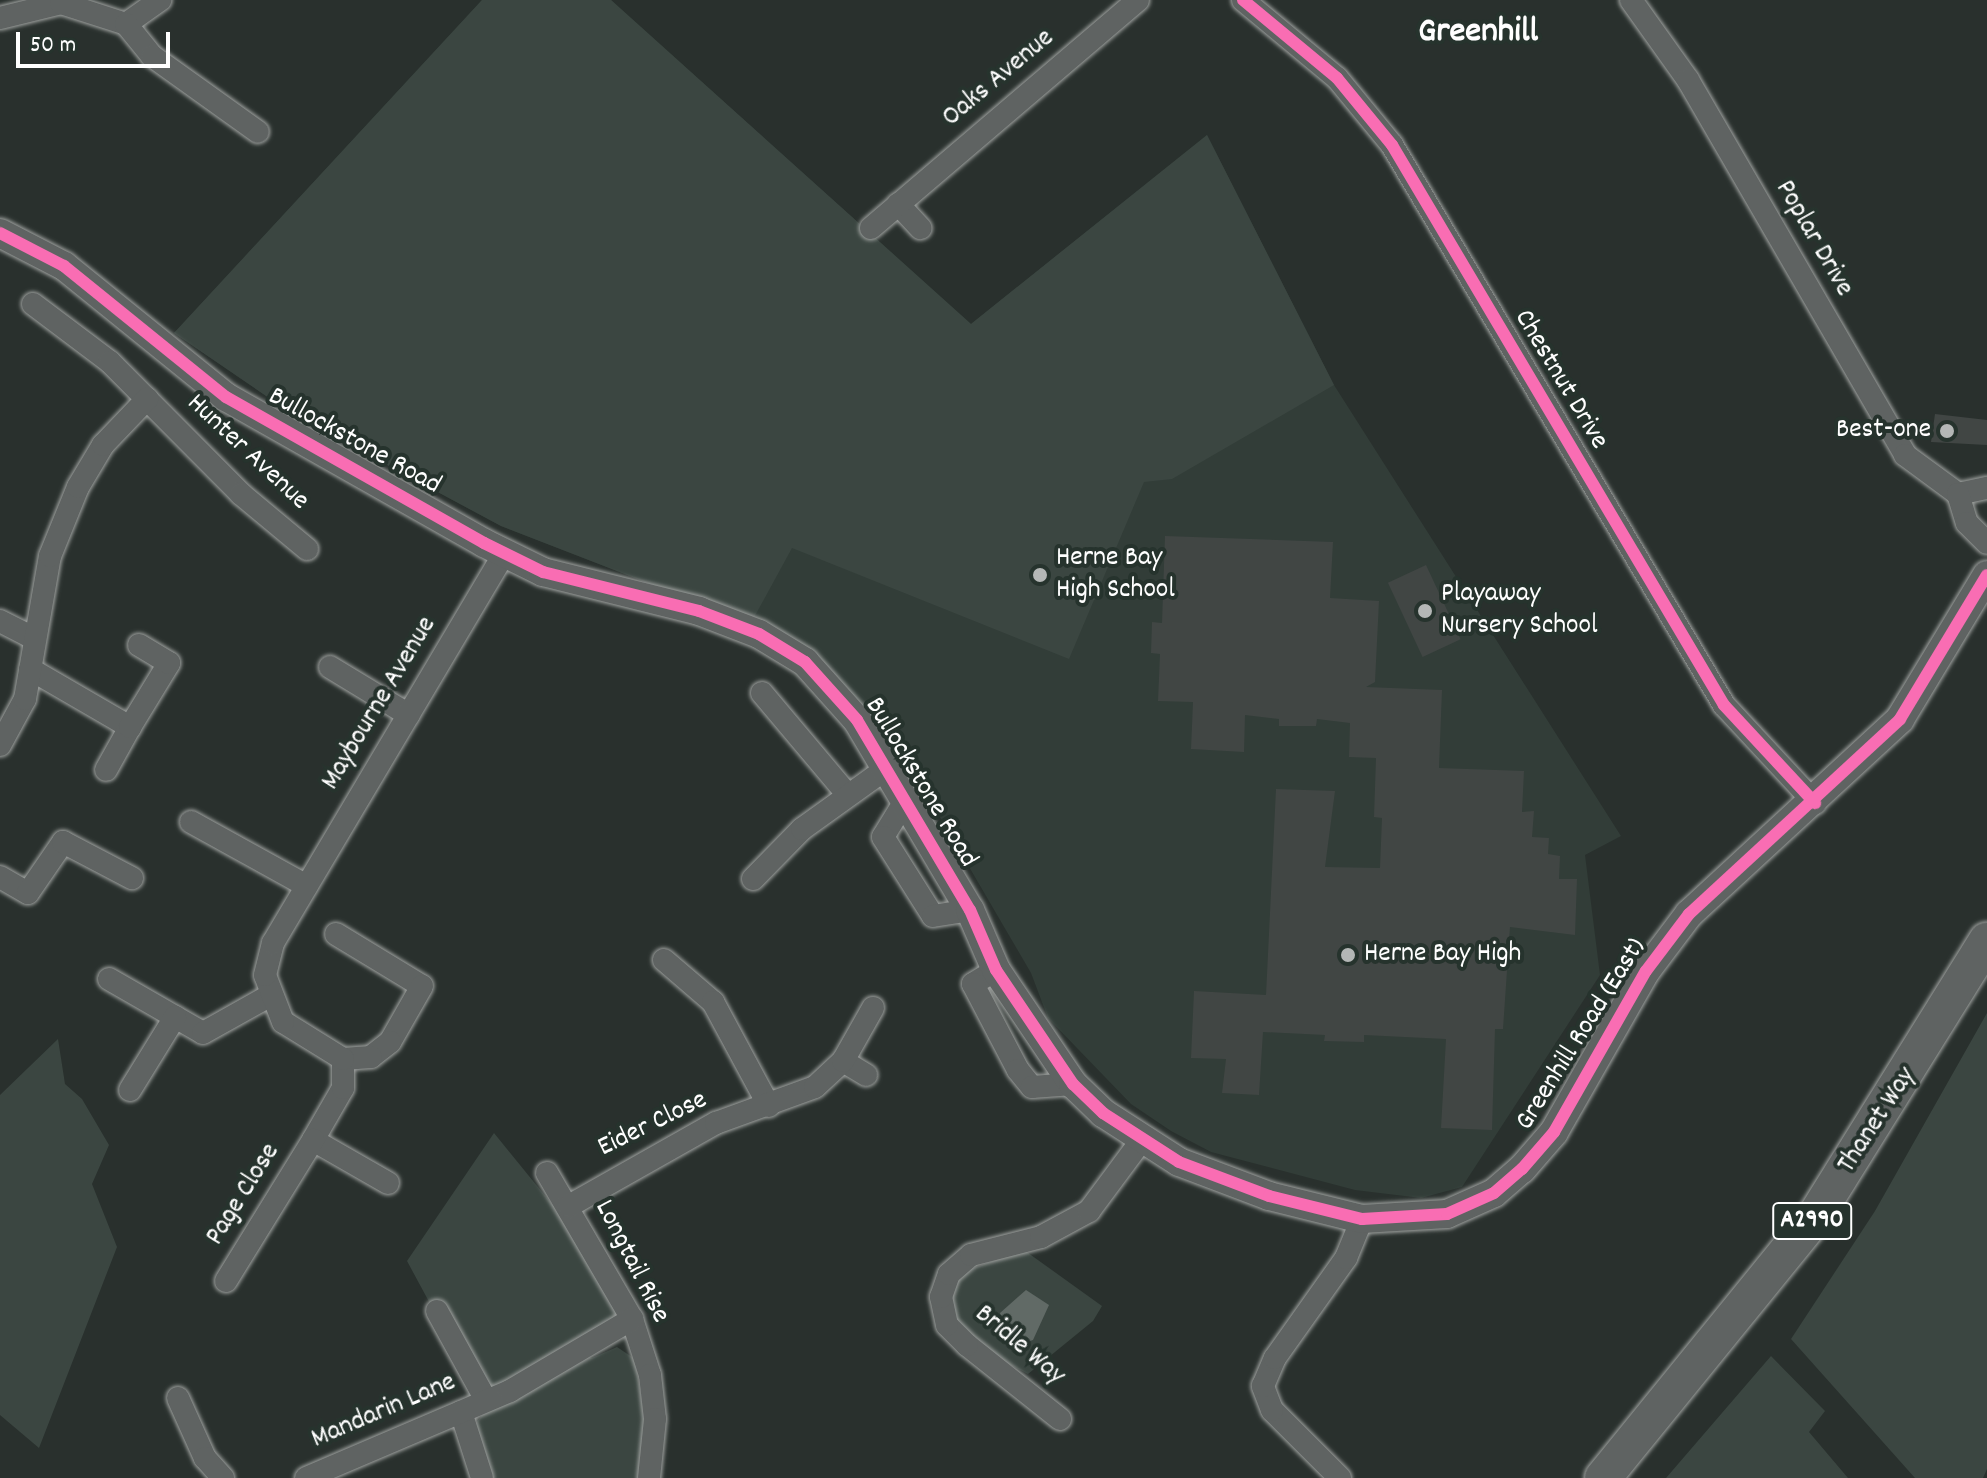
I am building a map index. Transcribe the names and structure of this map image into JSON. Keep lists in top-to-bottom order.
{
  "streets": {
    "main road": ["Thanet Way", "A2990"],
    "street": [
      "Oaks Avenue",
      "Poplar Drive",
      "Chestnut Drive",
      "Bullockstone Road",
      "Hunter Avenue",
      "Maybourne Avenue",
      "Greenhill Road (East)",
      "Eider Close",
      "Page Close",
      "Longtail Rise",
      "Bridle Way",
      "Mandarin Lane"
    ]
  },
  "crossings": [
    ["Chestnut Drive", "Greenhill Road (East)"],
    ["Bullockstone Road", "Maybourne Avenue"],
    ["Bullockstone Road", "Greenhill Road (East)"],
    ["Bullockstone Road", "Bridle Way"],
    ["Eider Close", "Longtail Rise"],
    ["Longtail Rise", "Mandarin Lane"]
  ],
  "districts": ["Greenhill"],
  "places": [
    "Best-one",
    "Herne Bay High School",
    "Playaway Nursery School",
    "Herne Bay High"
  ],
  "scale_bar": "50 m"
}
